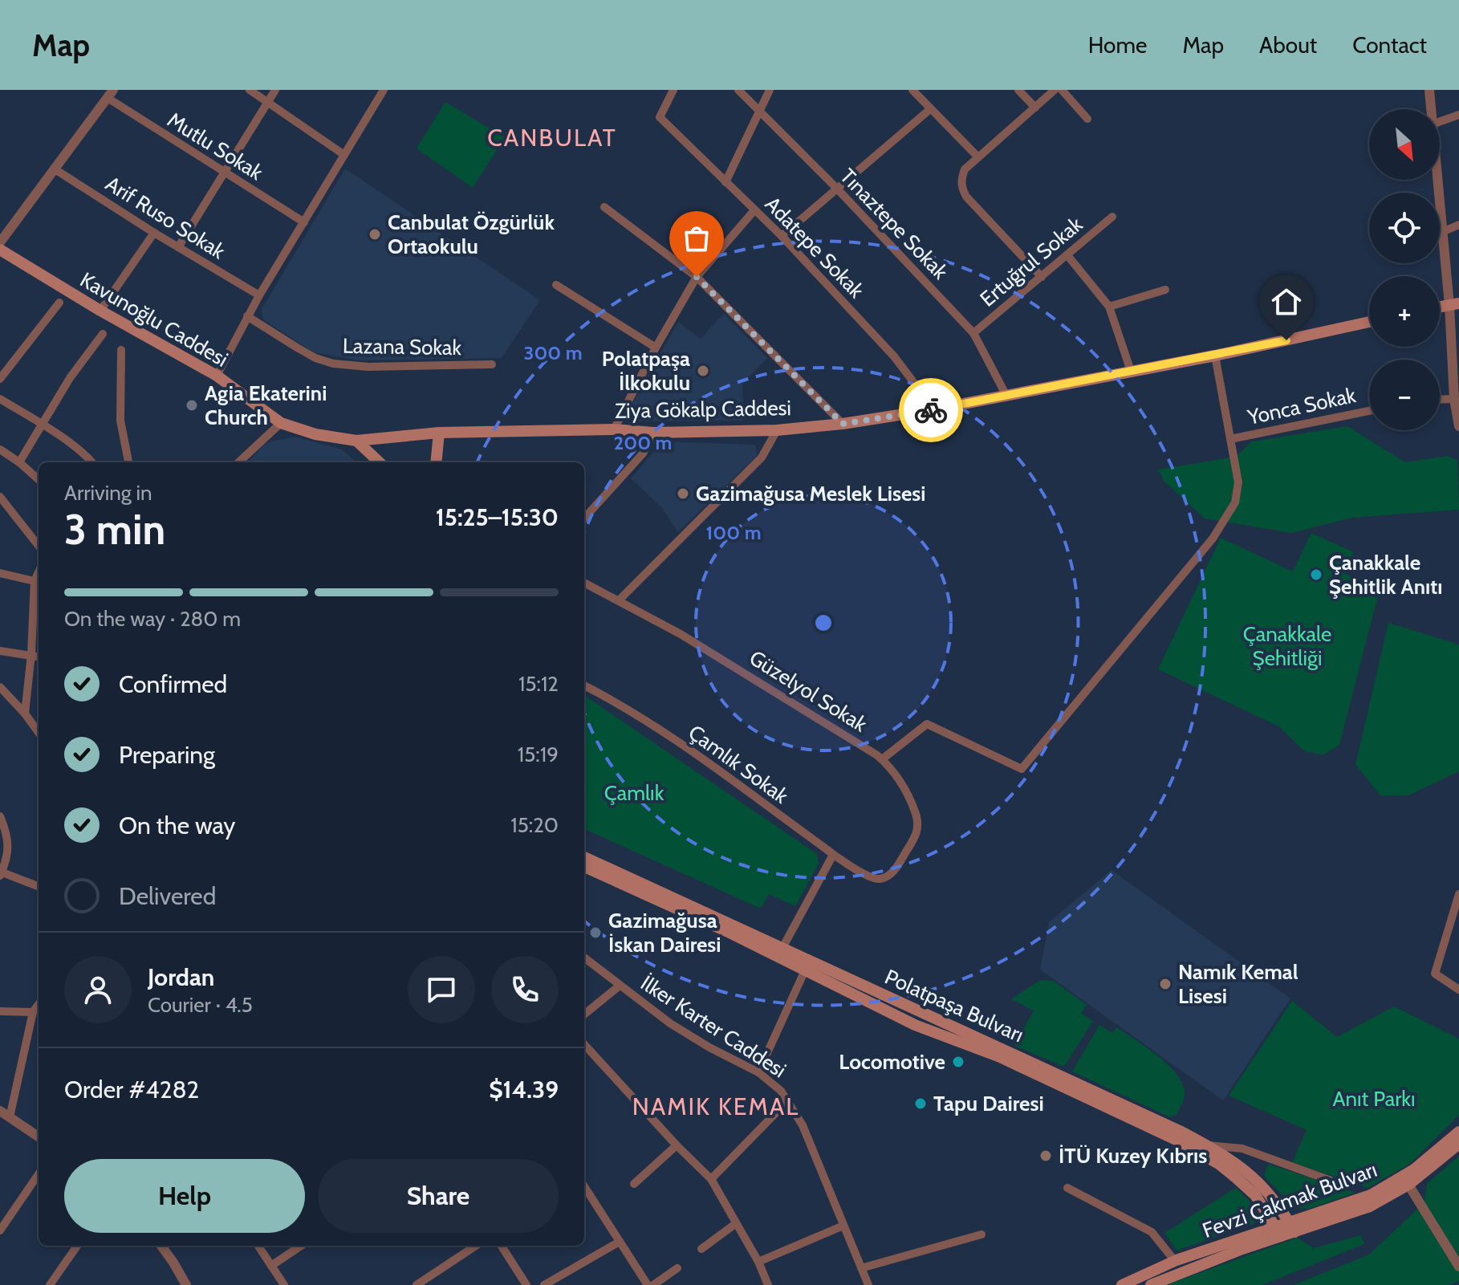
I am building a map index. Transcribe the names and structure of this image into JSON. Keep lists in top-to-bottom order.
{
  "streets": {
    "main road": [
      "Kavunoğlu Caddesi",
      "Ziya Gökalp Caddesi",
      "Polatpaşa Bulvarı",
      "Fevzi Çakmak Bulvarı"
    ],
    "street": [
      "Mutlu Sokak",
      "Arif Ruso Sokak",
      "Tınaztepe Sokak",
      "Adatepe Sokak",
      "Ertuğrul Sokak",
      "Lazana Sokak",
      "Yonca Sokak",
      "Güzelyol Sokak",
      "Çamlık Sokak",
      "İlker Karter Caddesi"
    ]
  },
  "crossings": [
    ["Tınaztepe Sokak", "Ertuğrul Sokak"],
    ["Tınaztepe Sokak", "Ziya Gökalp Caddesi"],
    ["Adatepe Sokak", "Ziya Gökalp Caddesi"],
    ["Kavunoğlu Caddesi", "Ziya Gökalp Caddesi"],
    ["Güzelyol Sokak", "Çamlık Sokak"],
    ["Polatpaşa Bulvarı", "Fevzi Çakmak Bulvarı"]
  ],
  "districts": ["CANBULAT", "NAMIK KEMAL"],
  "parks": ["Çanakkale Şehitliği", "Çamlık", "Anıt Parkı"],
  "places": [
    "Canbulat Özgürlük Ortaokulu",
    "Polatpaşa İlkokulu",
    "Agia Ekaterini Church",
    "Gazimağusa Meslek Lisesi",
    "Çanakkale Şehitlik Anıtı",
    "Gazimağusa İskan Dairesi",
    "Namık Kemal Lisesi",
    "Locomotive",
    "Tapu Dairesi",
    "İTÜ Kuzey Kıbrıs"
  ],
  "north": "bottom right",
  "page": {
    "header": "Map",
    "nav": [
      "Home",
      "Map",
      "About",
      "Contact"
    ],
    "map_buttons": ["+", "−"],
    "heading": ["3 min", "Arriving in", "15:25–15:30"],
    "panel": [
      "Jordan",
      "Courier · 4.5",
      "Order #4282",
      "$14.39"
    ],
    "bar": "On the way · 280 m",
    "list": [
      ["Confirmed", "15:12"],
      ["Preparing", "15:19"],
      ["On the way", "15:20"],
      "Delivered"
    ],
    "buttons": ["Help", "Share"]
  },
  "rings": ["300 m", "200 m", "100 m"]
}
